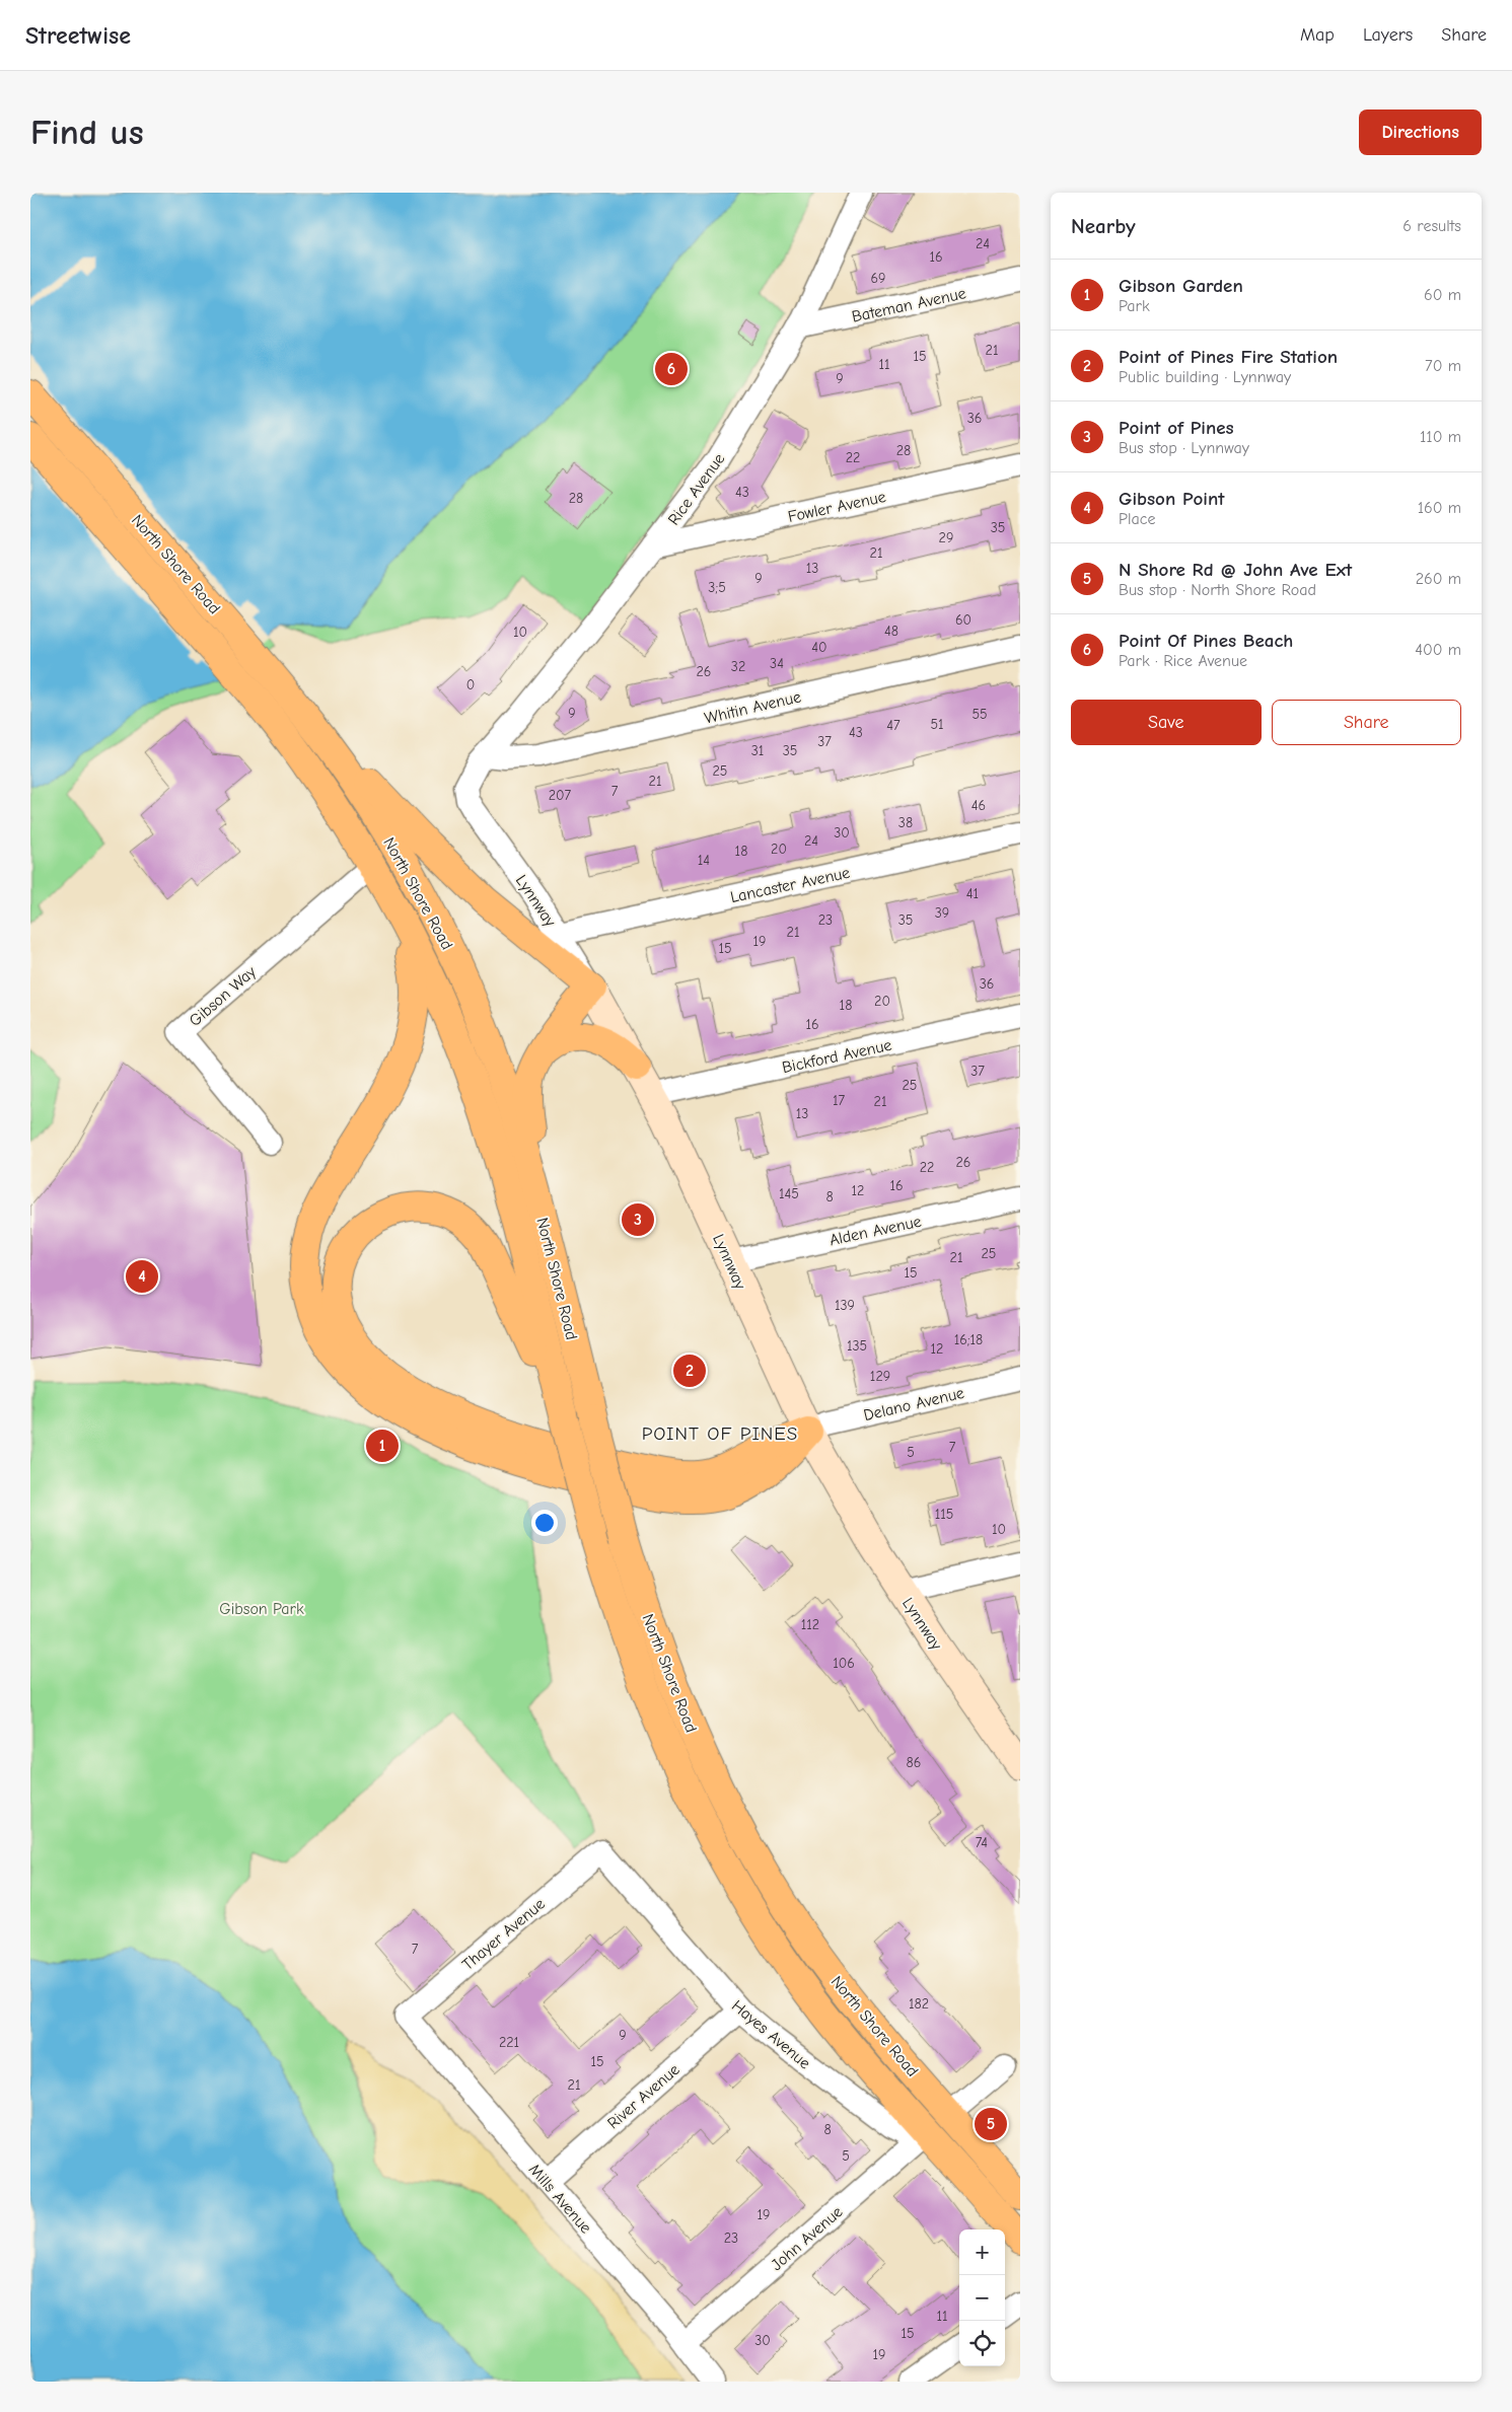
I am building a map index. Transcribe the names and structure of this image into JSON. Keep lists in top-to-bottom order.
{
  "streets": {
    "highway": ["North Shore Road"],
    "main road": ["Lynnway"],
    "street": [
      "Bateman Avenue",
      "Rice Avenue",
      "Fowler Avenue",
      "Whitin Avenue",
      "Lancaster Avenue",
      "Gibson Way",
      "Bickford Avenue",
      "Alden Avenue",
      "Delano Avenue",
      "Thayer Avenue",
      "Hayes Avenue",
      "River Avenue",
      "Mills Avenue",
      "John Avenue"
    ]
  },
  "crossings": [
    ["Bateman Avenue", "Rice Avenue"],
    ["Rice Avenue", "Fowler Avenue"],
    ["Rice Avenue", "Whitin Avenue"],
    ["Rice Avenue", "Lynnway"],
    ["North Shore Road", "Gibson Way"],
    ["North Shore Road", "Hayes Avenue"],
    ["North Shore Road", "John Avenue"],
    ["Whitin Avenue", "Lynnway"],
    ["Lancaster Avenue", "Lynnway"],
    ["Lynnway", "Bickford Avenue"],
    ["Lynnway", "Alden Avenue"],
    ["Lynnway", "Delano Avenue"],
    ["Thayer Avenue", "Hayes Avenue"],
    ["Thayer Avenue", "Mills Avenue"],
    ["Hayes Avenue", "River Avenue"],
    ["Hayes Avenue", "John Avenue"],
    ["River Avenue", "Mills Avenue"],
    ["Mills Avenue", "John Avenue"]
  ],
  "districts": ["POINT OF PINES"],
  "parks": ["Gibson Park"],
  "house_numbers": [
    "24",
    "16",
    "69",
    "21",
    "15",
    "11",
    "9",
    "36",
    "28",
    "22",
    "43",
    "28",
    "35",
    "29",
    "21",
    "13",
    "9",
    "3;5",
    "60",
    "48",
    "10",
    "40",
    "34",
    "32",
    "26",
    "0",
    "9",
    "55",
    "51",
    "47",
    "43",
    "37",
    "31",
    "35",
    "25",
    "21",
    "7",
    "207",
    "46",
    "38",
    "30",
    "24",
    "20",
    "18",
    "14",
    "41",
    "39",
    "23",
    "35",
    "21",
    "19",
    "15",
    "36",
    "20",
    "18",
    "16",
    "37",
    "25",
    "17",
    "21",
    "13",
    "26",
    "22",
    "16",
    "12",
    "145",
    "8",
    "25",
    "21",
    "15",
    "139",
    "16;18",
    "135",
    "12",
    "129",
    "7",
    "5",
    "115",
    "10",
    "112",
    "106",
    "86",
    "74",
    "7",
    "182",
    "9",
    "221",
    "15",
    "21",
    "8",
    "5",
    "19",
    "23",
    "11",
    "15",
    "30",
    "19"
  ],
  "page": {
    "header": "Streetwise",
    "nav": ["Map", "Layers", "Share"],
    "buttons": [
      "Directions",
      ["Save", "Share"]
    ],
    "title": "Find us",
    "heading": ["Nearby", "6 results"],
    "list": [
      {
        "mark": "1",
        "name": "Gibson Garden",
        "note": "Park",
        "value": "60 m"
      },
      {
        "mark": "2",
        "name": "Point of Pines Fire Station",
        "note": "Public building · Lynnway",
        "value": "70 m"
      },
      {
        "mark": "3",
        "name": "Point of Pines",
        "note": "Bus stop · Lynnway",
        "value": "110 m"
      },
      {
        "mark": "4",
        "name": "Gibson Point",
        "note": "Place",
        "value": "160 m"
      },
      {
        "mark": "5",
        "name": "N Shore Rd @ John Ave Ext",
        "note": "Bus stop · North Shore Road",
        "value": "260 m"
      },
      {
        "mark": "6",
        "name": "Point Of Pines Beach",
        "note": "Park · Rice Avenue",
        "value": "400 m"
      }
    ],
    "pins": [
      "6",
      "3",
      "4",
      "2",
      "1",
      "5"
    ],
    "map_buttons": ["+", "−"]
  }
}
